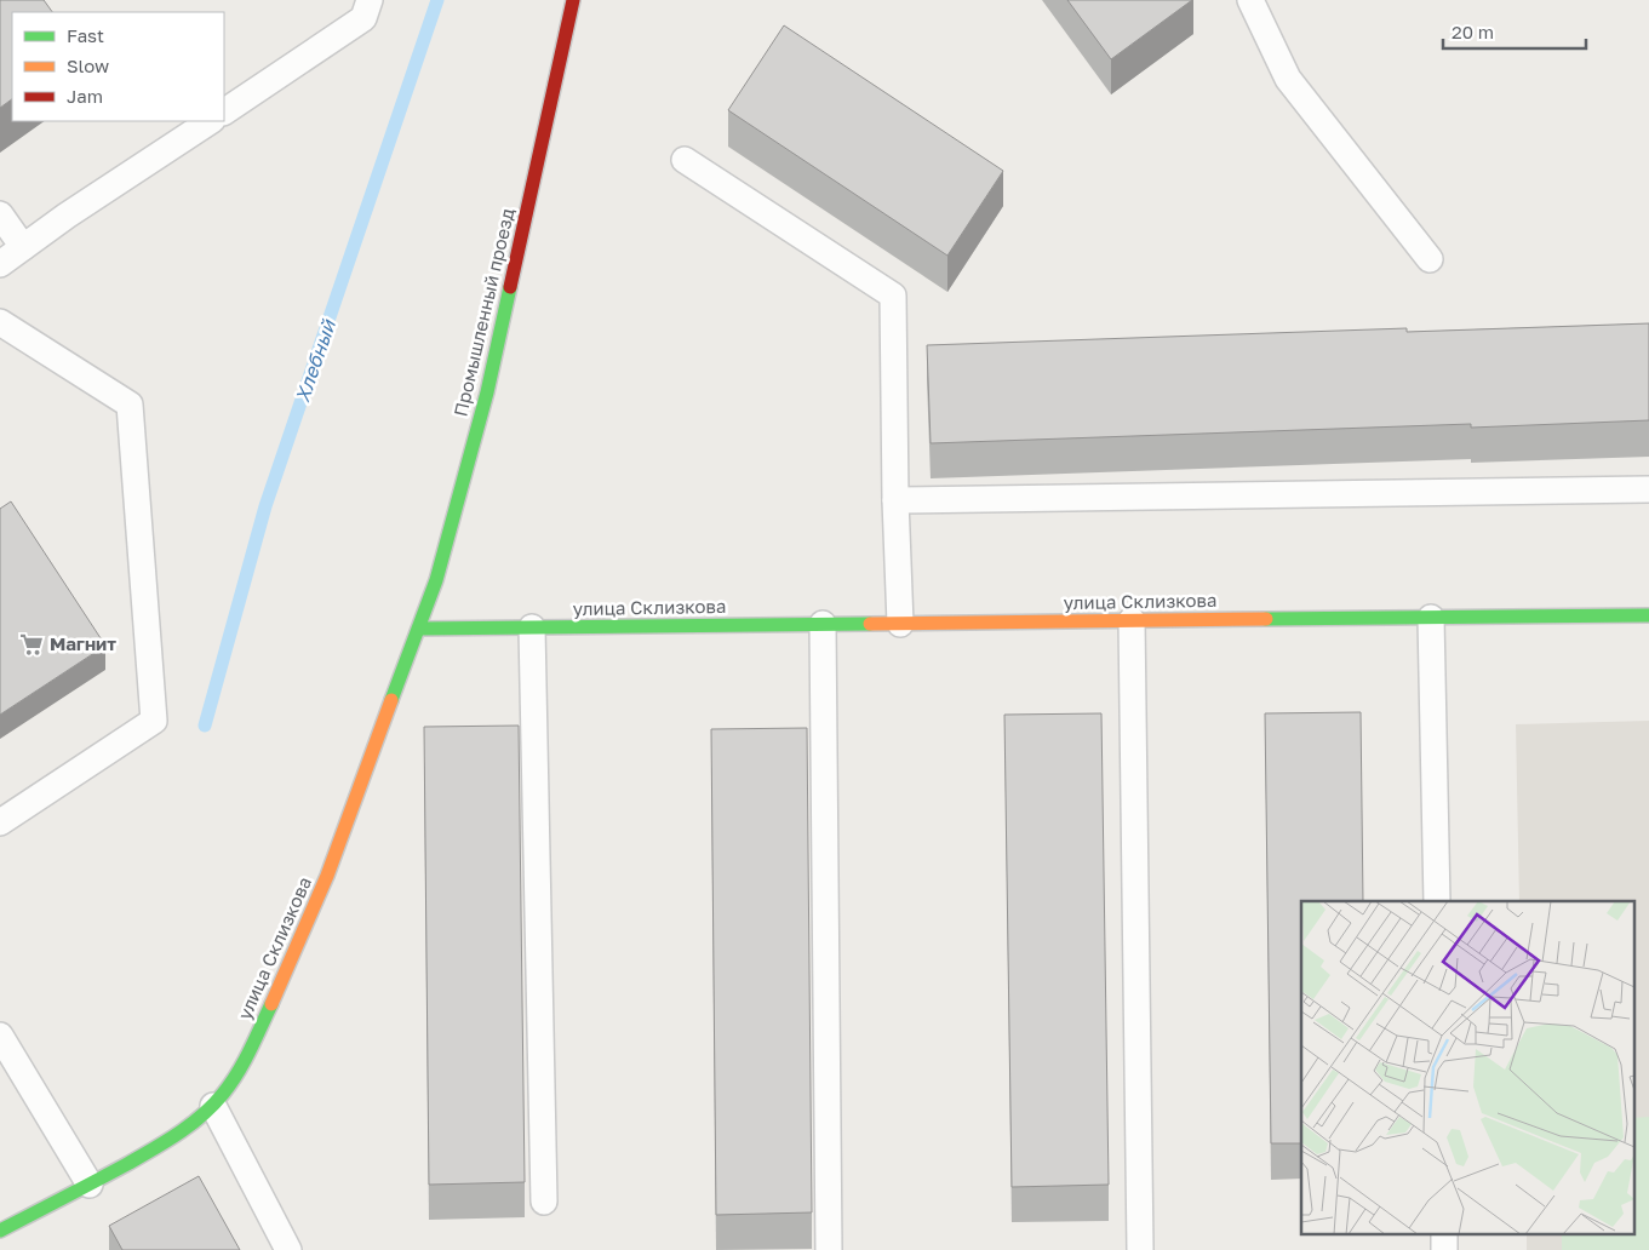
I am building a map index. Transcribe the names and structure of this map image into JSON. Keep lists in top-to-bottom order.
{
  "streets": {
    "street": ["Промышленный проезд", "улица Склизкова"]
  },
  "crossings": [
    ["Промышленный проезд", "улица Склизкова"]
  ],
  "water": ["Хлебный"],
  "places": {
    "supermarket": ["Магнит"]
  },
  "legend": ["Fast", "Slow", "Jam"],
  "scale_bar": "20 m"
}
